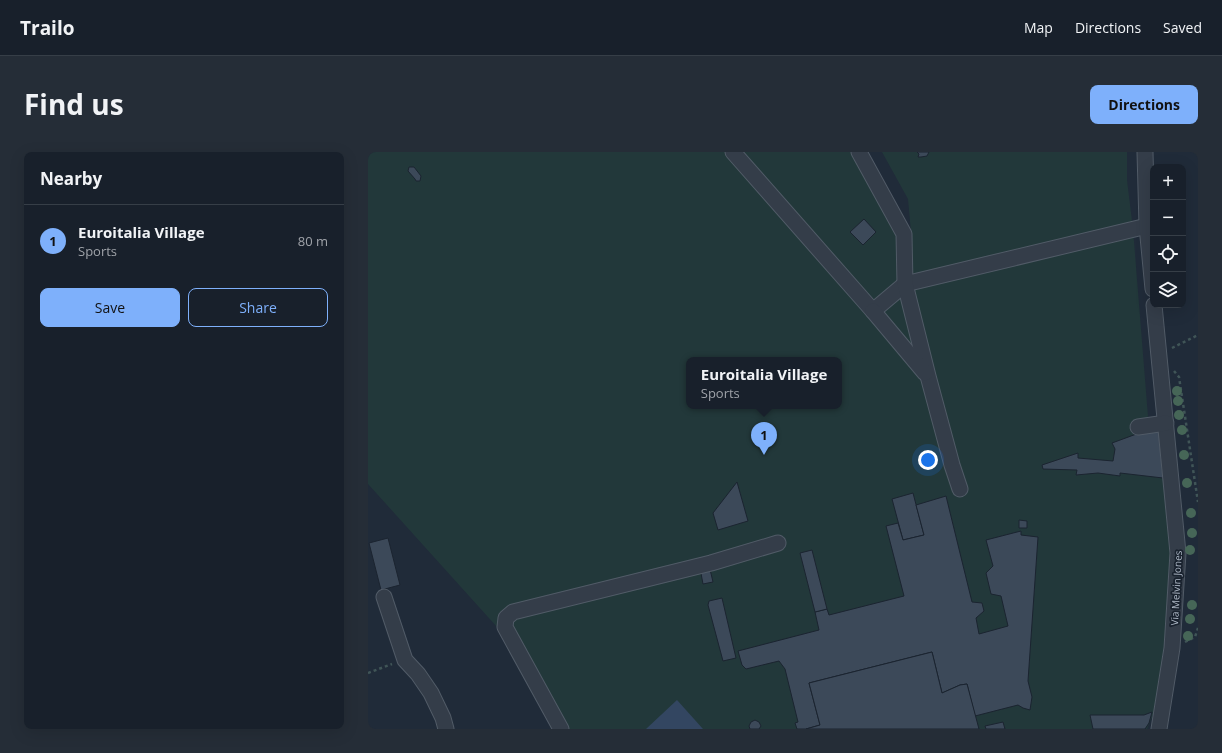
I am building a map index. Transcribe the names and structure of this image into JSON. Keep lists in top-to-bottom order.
{
  "streets": {
    "street": ["Via Melvin Jones"]
  },
  "page": {
    "header": "Trailo",
    "nav": ["Map", "Directions", "Saved"],
    "title": "Find us",
    "buttons": [
      "Directions",
      ["Save", "Share"]
    ],
    "heading": "Nearby",
    "map_buttons": ["+", "−"],
    "list": [
      {
        "mark": "1",
        "name": "Euroitalia Village",
        "note": "Sports",
        "value": "80 m"
      }
    ],
    "popup": ["Euroitalia Village", "Sports"],
    "pins": "1"
  }
}
